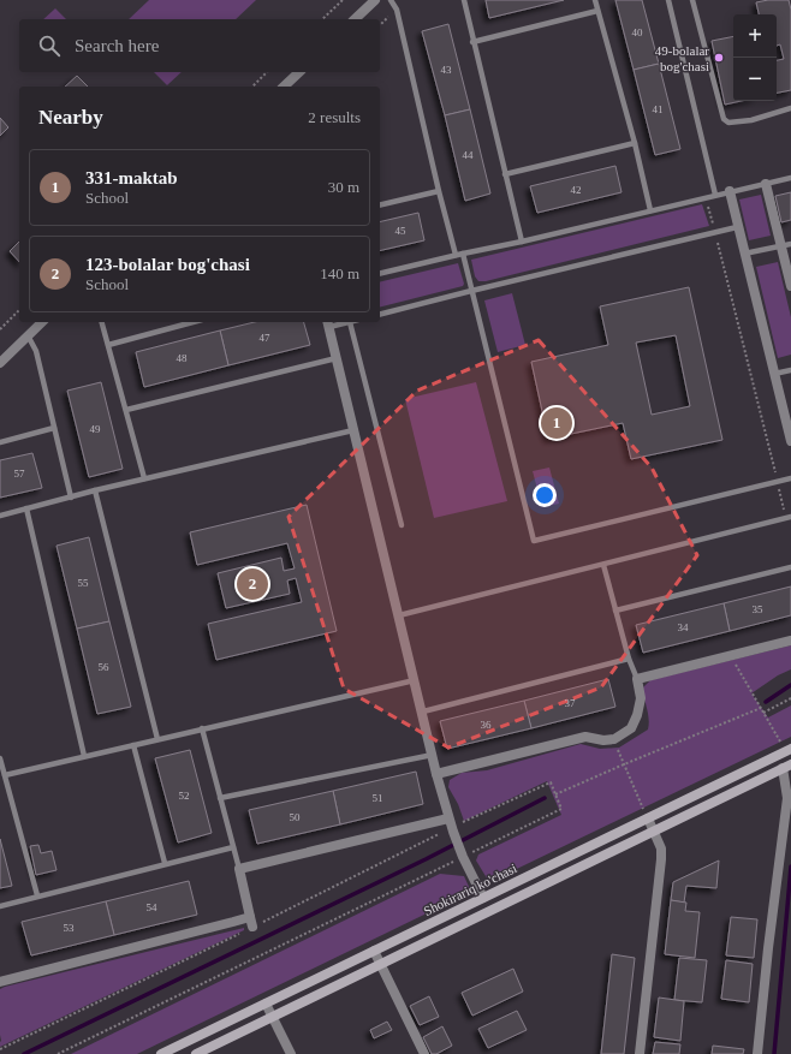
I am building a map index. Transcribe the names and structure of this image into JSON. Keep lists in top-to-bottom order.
{
  "streets": {
    "main road": ["Shokirariq ko'chasi"]
  },
  "places": ["49-bolalar bog'chasi"],
  "house_numbers": [
    "40",
    "43",
    "41",
    "44",
    "42",
    "45",
    "47",
    "48",
    "49",
    "57",
    "55",
    "35",
    "34",
    "56",
    "37",
    "36",
    "52",
    "51",
    "50",
    "54",
    "53"
  ],
  "page": {
    "map_buttons": ["+", "−"],
    "search": "Search here",
    "heading": ["Nearby", "2 results"],
    "list": [
      {
        "mark": "1",
        "name": "331-maktab",
        "note": "School",
        "value": "30 m"
      },
      {
        "mark": "2",
        "name": "123-bolalar bog'chasi",
        "note": "School",
        "value": "140 m"
      }
    ],
    "pins": ["1", "2"]
  }
}
